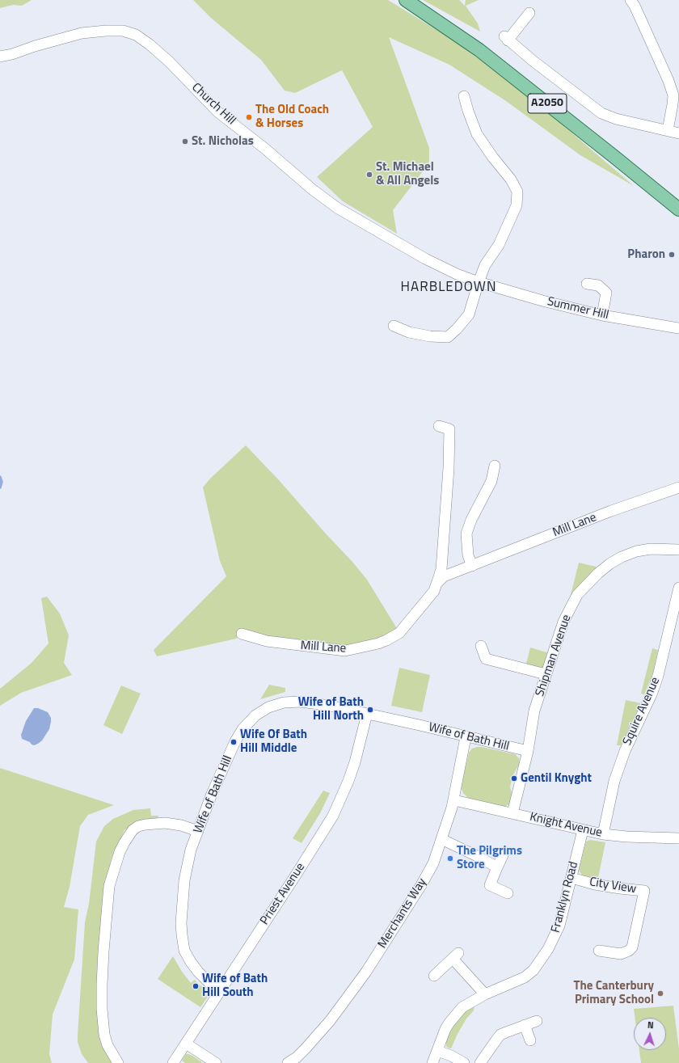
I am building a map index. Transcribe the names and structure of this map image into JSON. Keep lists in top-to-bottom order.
{
  "streets": {
    "main road": ["A2050"],
    "street": [
      "Church Hill",
      "Summer Hill",
      "Mill Lane",
      "Shipman Avenue",
      "Squire Avenue",
      "Wife of Bath Hill",
      "Knight Avenue",
      "City View",
      "Priest Avenue",
      "Franklyn Road",
      "Merchants Way"
    ]
  },
  "crossings": [
    ["Church Hill", "Summer Hill"],
    ["Shipman Avenue", "Wife of Bath Hill"],
    ["Shipman Avenue", "Knight Avenue"],
    ["Squire Avenue", "Knight Avenue"],
    ["Wife of Bath Hill", "Priest Avenue"],
    ["Wife of Bath Hill", "Merchants Way"],
    ["Knight Avenue", "Franklyn Road"],
    ["Knight Avenue", "Merchants Way"],
    ["City View", "Franklyn Road"]
  ],
  "districts": ["HARBLEDOWN"],
  "places": [
    "The Old Coach & Horses",
    "St. Nicholas",
    "St. Michael & All Angels",
    "Pharon",
    "Wife of Bath Hill North",
    "Wife Of Bath Hill Middle",
    "Gentil Knyght",
    "The Pilgrims Store",
    "Wife of Bath Hill South",
    "The Canterbury Primary School"
  ],
  "north": "top"
}
